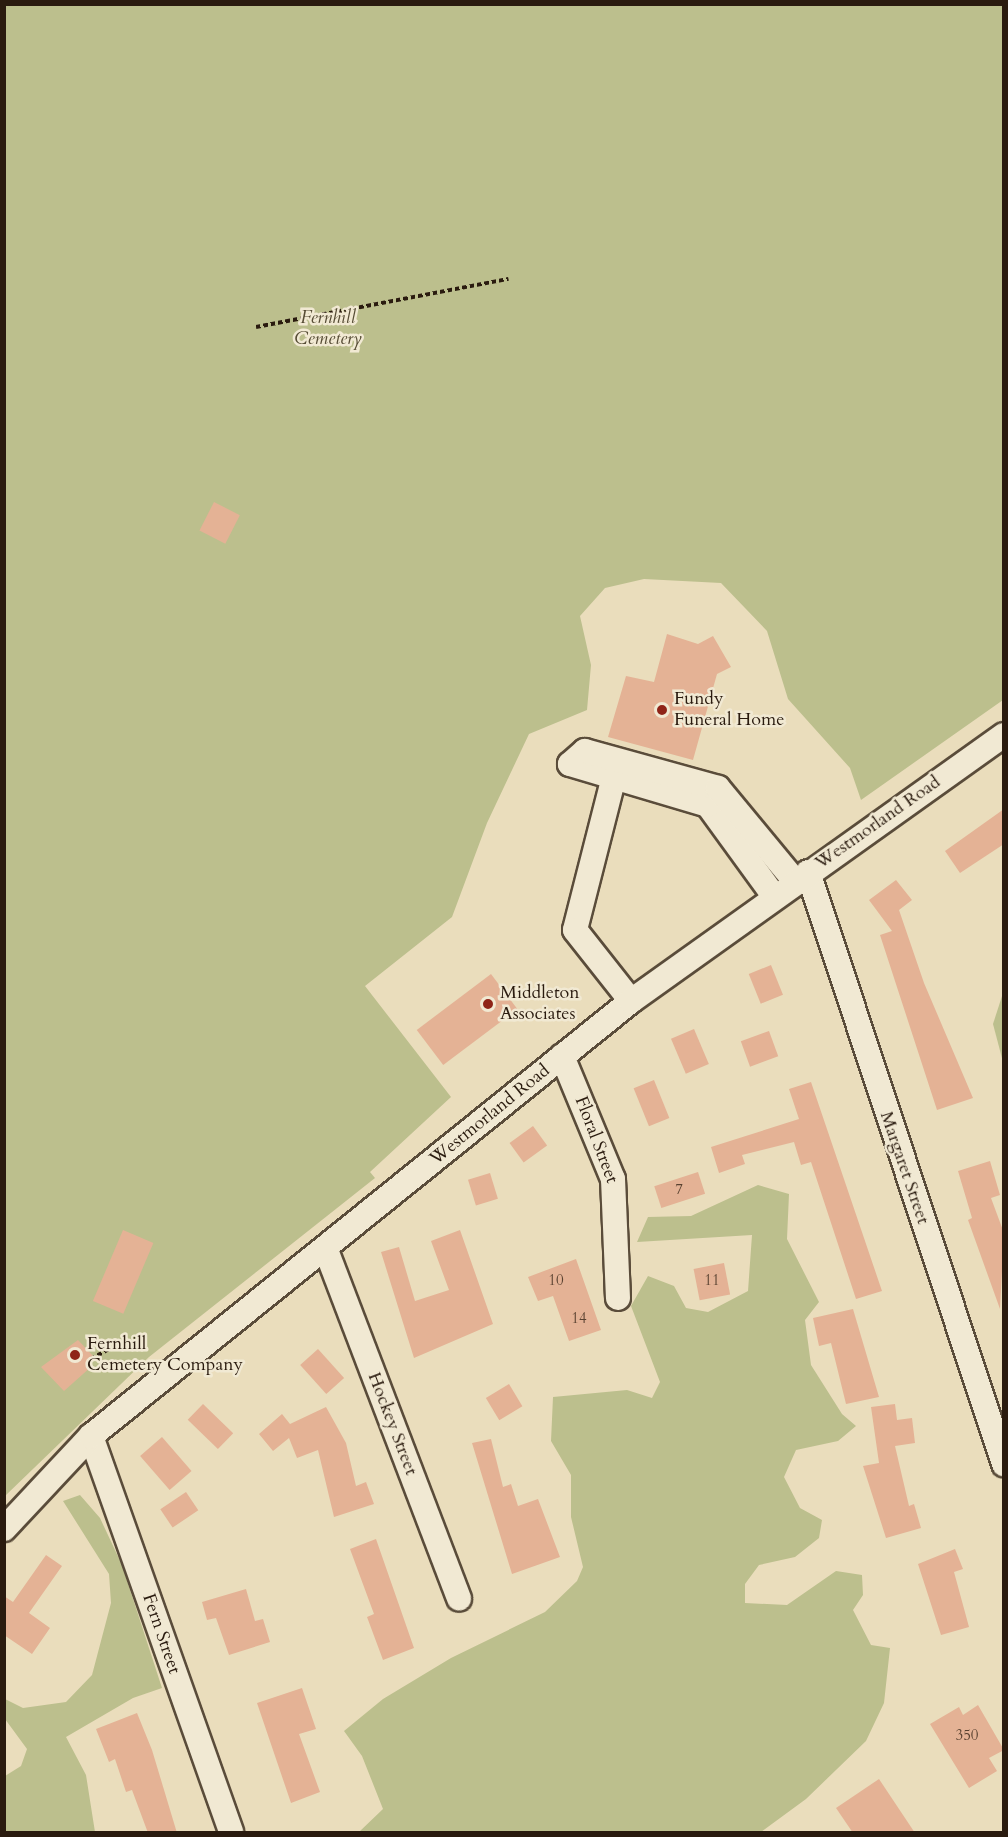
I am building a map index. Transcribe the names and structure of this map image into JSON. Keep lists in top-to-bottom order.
{
  "streets": {
    "street": [
      "Westmorland Road",
      "Floral Street",
      "Margaret Street",
      "Hockey Street",
      "Fern Street"
    ]
  },
  "crossings": [
    ["Westmorland Road", "Floral Street"],
    ["Westmorland Road", "Margaret Street"],
    ["Westmorland Road", "Hockey Street"],
    ["Westmorland Road", "Fern Street"]
  ],
  "parks": ["Fernhill Cemetery"],
  "places": ["Fundy Funeral Home", "Middleton Associates", "Fernhill Cemetery Company"],
  "house_numbers": [
    "7",
    "10",
    "11",
    "14",
    "350"
  ]
}
